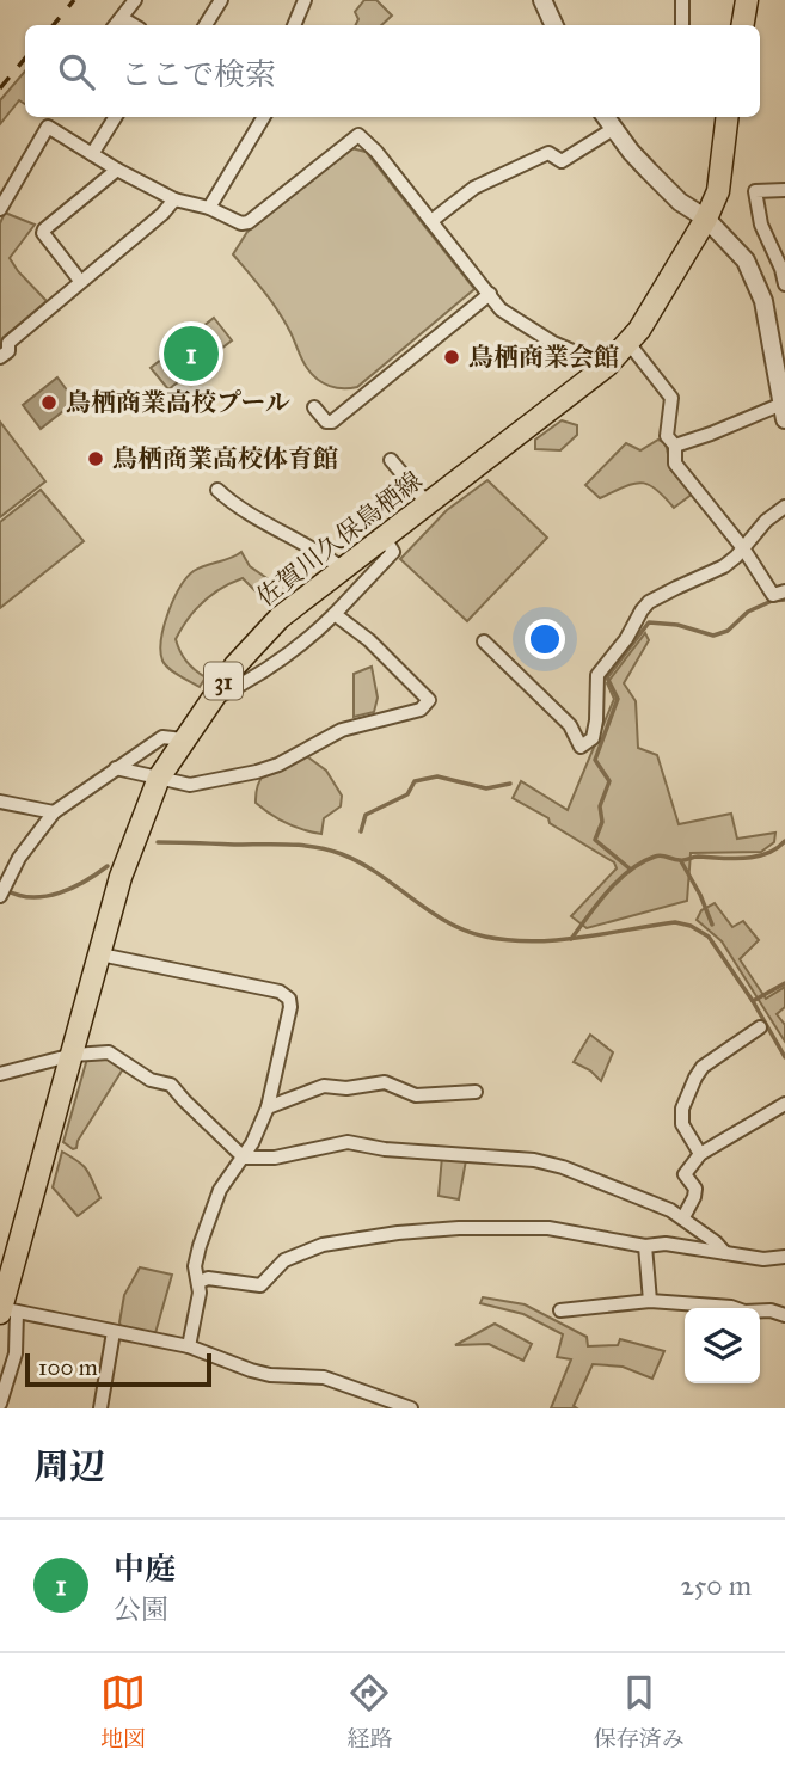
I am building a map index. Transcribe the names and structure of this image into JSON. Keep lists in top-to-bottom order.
{
  "streets": {
    "main road": ["佐賀川久保鳥栖線", "31"]
  },
  "places": ["鳥栖商業会館", "鳥栖商業高校プール", "鳥栖商業高校体育館"],
  "scale_bar": "100 m",
  "page": {
    "search": "ここで検索",
    "pins": "1",
    "scale": "100 m",
    "heading": "周辺",
    "list": [
      {
        "mark": "1",
        "name": "中庭",
        "note": "公園",
        "value": "250 m"
      }
    ],
    "nav": ["地図", "経路", "保存済み"]
  }
}
